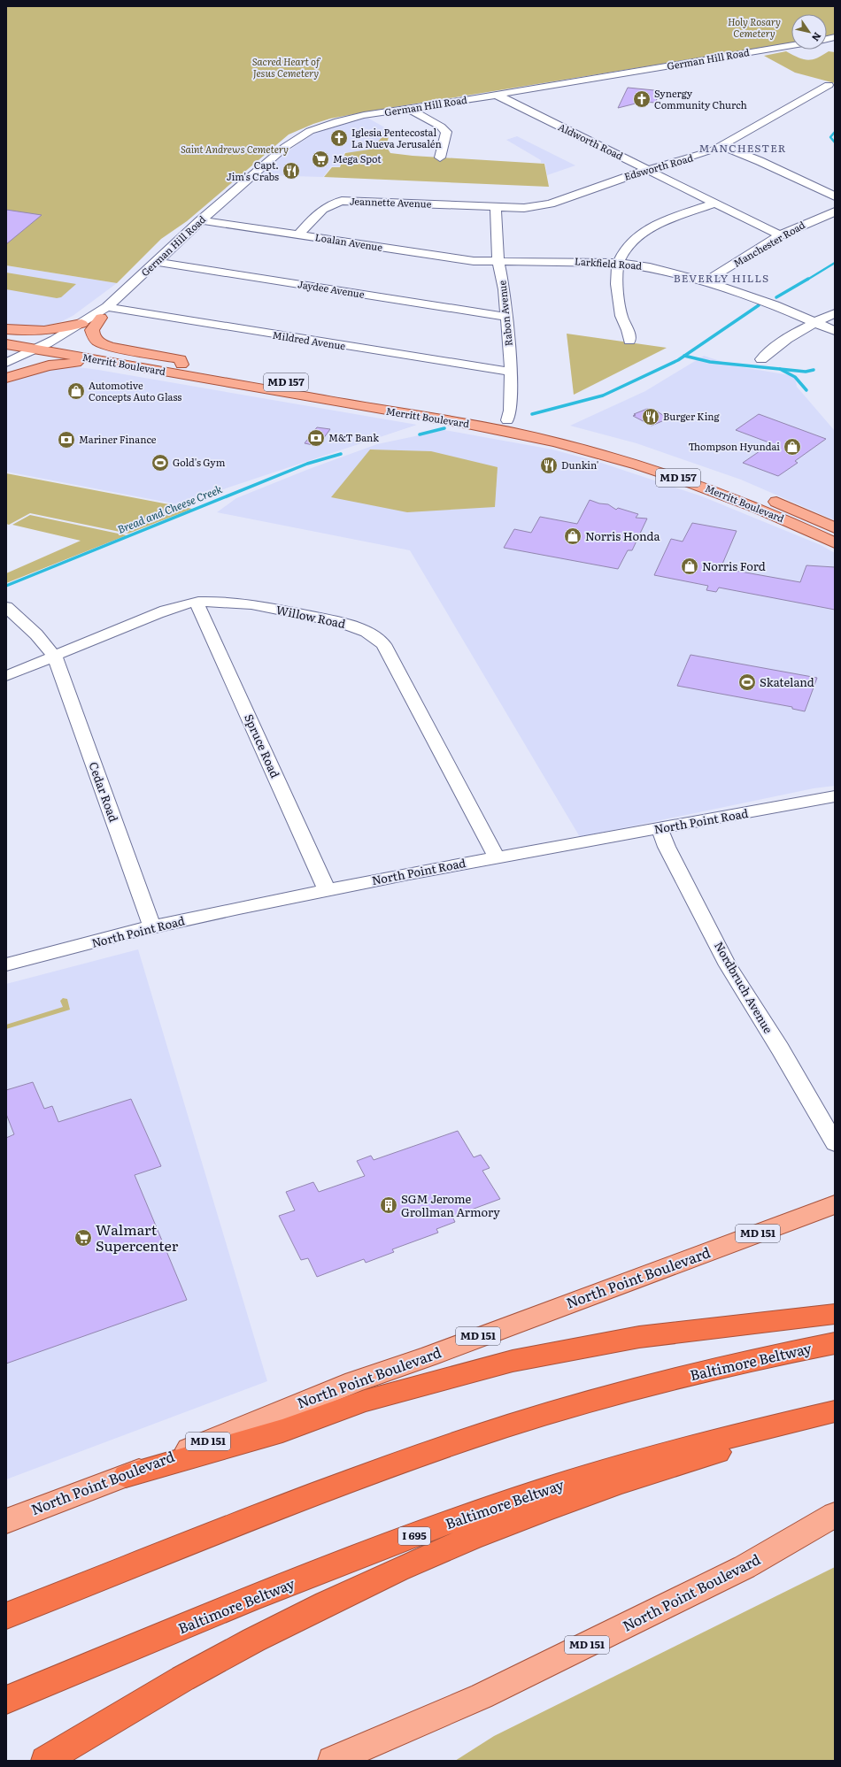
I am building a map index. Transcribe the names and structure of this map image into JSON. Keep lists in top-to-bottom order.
{
  "streets": {
    "highway": ["Baltimore Beltway", "I 695"],
    "main road": [
      "Merritt Boulevard",
      "MD 157",
      "MD 151",
      "North Point Boulevard"
    ],
    "street": [
      "German Hill Road",
      "Aldworth Road",
      "Edsworth Road",
      "Jeannette Avenue",
      "Loalan Avenue",
      "Manchester Road",
      "Larkfield Road",
      "Jaydee Avenue",
      "Rabon Avenue",
      "Mildred Avenue",
      "Willow Road",
      "Spruce Road",
      "Cedar Road",
      "North Point Road",
      "Nordbruch Avenue"
    ]
  },
  "crossings": [
    ["German Hill Road", "Aldworth Road"],
    ["German Hill Road", "Loalan Avenue"],
    ["German Hill Road", "Jaydee Avenue"],
    ["German Hill Road", "Mildred Avenue"],
    ["German Hill Road", "Merritt Boulevard"],
    ["Aldworth Road", "Edsworth Road"],
    ["Aldworth Road", "Manchester Road"],
    ["Edsworth Road", "Jeannette Avenue"],
    ["Edsworth Road", "Rabon Avenue"],
    ["Jeannette Avenue", "Loalan Avenue"],
    ["Jeannette Avenue", "Rabon Avenue"],
    ["Loalan Avenue", "Larkfield Road"],
    ["Loalan Avenue", "Rabon Avenue"],
    ["Manchester Road", "Larkfield Road"],
    ["Larkfield Road", "Rabon Avenue"],
    ["Jaydee Avenue", "Rabon Avenue"],
    ["Rabon Avenue", "Mildred Avenue"],
    ["Rabon Avenue", "Merritt Boulevard"],
    ["Willow Road", "Spruce Road"],
    ["Willow Road", "Cedar Road"],
    ["Willow Road", "North Point Road"],
    ["Spruce Road", "North Point Road"],
    ["Cedar Road", "North Point Road"],
    ["North Point Road", "Nordbruch Avenue"]
  ],
  "districts": ["MANCHESTER", "BEVERLY HILLS"],
  "water": ["Bread and Cheese Creek"],
  "parks": ["Holy Rosary Cemetery", "Sacred Heart of Jesus Cemetery", "Saint Andrews Cemetery"],
  "places": {
    "church": ["Synergy Community Church", "Iglesia Pentecostal La Nueva Jerusalén"],
    "supermarket": ["Mega Spot", "Walmart Supercenter"],
    "restaurant": ["Capt. Jim's Crabs", "Burger King", "Dunkin'"],
    "shop": [
      "Automotive Concepts Auto Glass",
      "Thompson Hyundai",
      "Norris Honda",
      "Norris Ford"
    ],
    "bank": ["M&T Bank", "Mariner Finance"],
    "sports": ["Gold's Gym", "Skateland"],
    "building": ["SGM Jerome Grollman Armory"]
  },
  "north": "bottom right"
}
